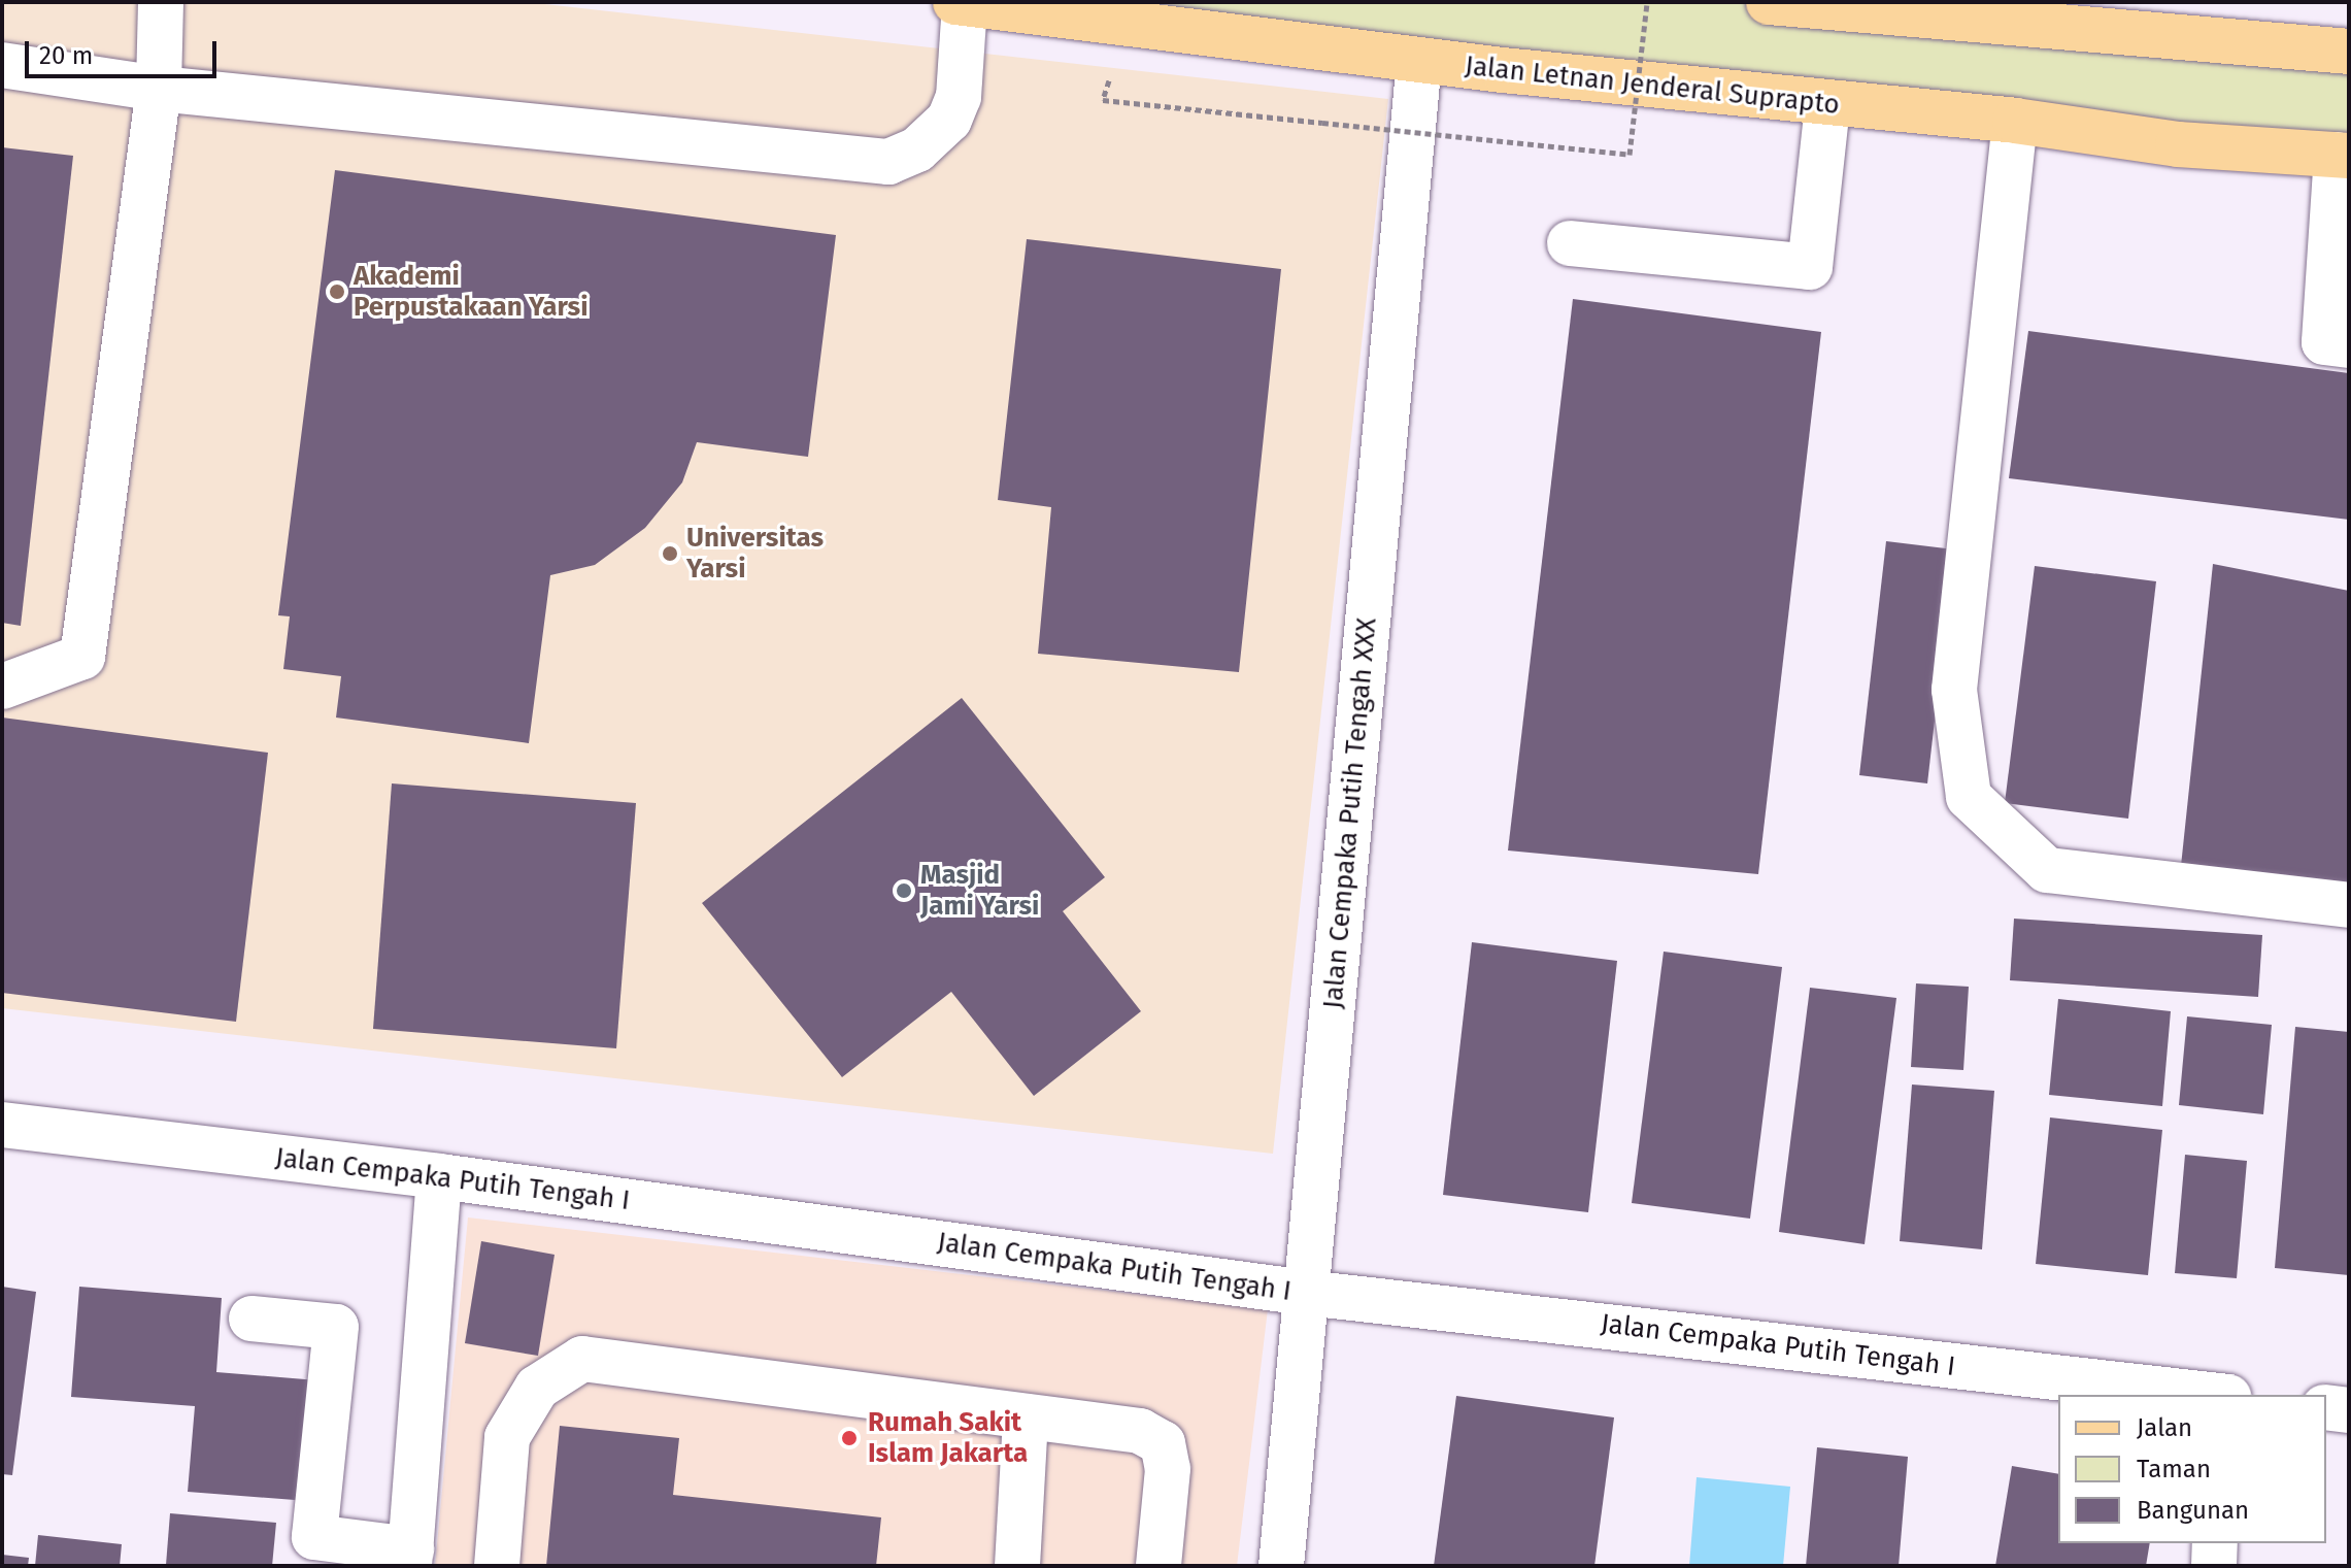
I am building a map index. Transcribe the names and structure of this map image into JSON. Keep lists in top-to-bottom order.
{
  "streets": {
    "main road": ["Jalan Letnan Jenderal Suprapto"],
    "street": ["Jalan Cempaka Putih Tengah XXX", "Jalan Cempaka Putih Tengah I"]
  },
  "crossings": [
    ["Jalan Letnan Jenderal Suprapto", "Jalan Cempaka Putih Tengah XXX"],
    ["Jalan Cempaka Putih Tengah XXX", "Jalan Cempaka Putih Tengah I"]
  ],
  "places": [
    "Akademi Perpustakaan Yarsi",
    "Universitas Yarsi",
    "Masjid Jami Yarsi",
    "Rumah Sakit Islam Jakarta"
  ],
  "legend": ["Jalan", "Taman", "Bangunan"],
  "scale_bar": "20 m"
}
